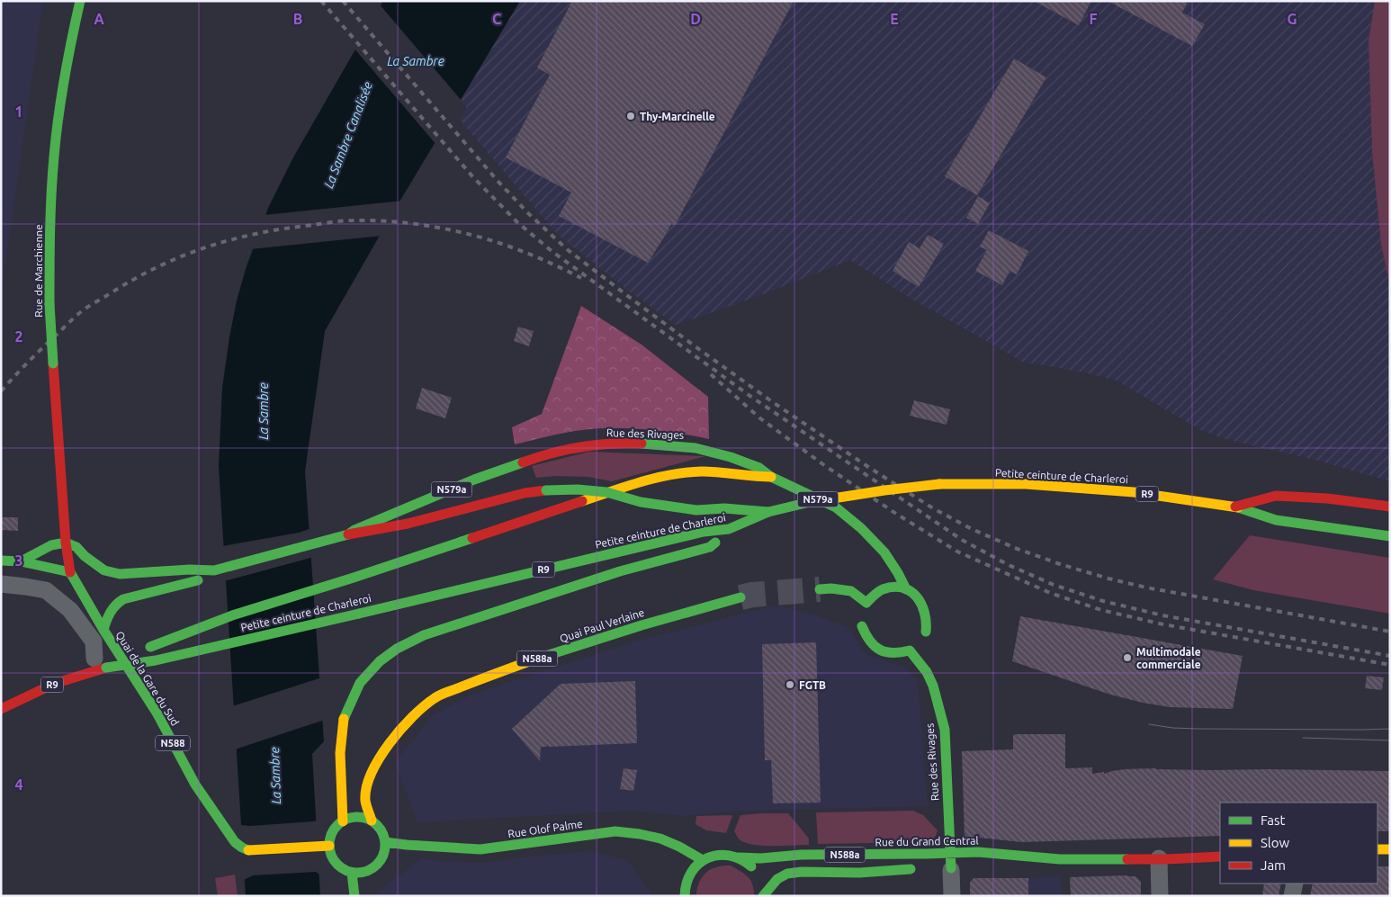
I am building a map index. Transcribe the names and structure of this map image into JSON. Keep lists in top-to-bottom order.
{
  "streets": {
    "main road": [
      "Rue de Marchienne",
      "Rue des Rivages",
      "Petite ceinture de Charleroi",
      "N579a",
      "R9",
      "Quai Paul Verlaine",
      "N588a",
      "Quai de la Gare du Sud",
      "N588",
      "Rue Olof Palme",
      "Rue du Grand Central"
    ]
  },
  "crossings": [
    ["Rue de Marchienne", "N579a"],
    ["Rue de Marchienne", "Quai de la Gare du Sud"],
    ["Rue des Rivages", "N579a"],
    ["Rue des Rivages", "Rue du Grand Central"],
    ["N579a", "Quai de la Gare du Sud"],
    ["Quai Paul Verlaine", "N588a"],
    ["Quai Paul Verlaine", "Quai de la Gare du Sud"],
    ["Quai Paul Verlaine", "Rue Olof Palme"],
    ["N588a", "Quai de la Gare du Sud"],
    ["N588a", "Rue Olof Palme"],
    ["N588a", "Rue du Grand Central"],
    ["Quai de la Gare du Sud", "Rue Olof Palme"]
  ],
  "water": ["La Sambre", "La Sambre Canalisée"],
  "places": ["Thy-Marcinelle", "Multimodale commerciale", "FGTB"],
  "legend": ["Fast", "Slow", "Jam"],
  "grid": {
    "columns": [
      "A",
      "B",
      "C",
      "D",
      "E",
      "F",
      "G"
    ],
    "rows": [
      "1",
      "2",
      "3",
      "4"
    ]
  }
}
